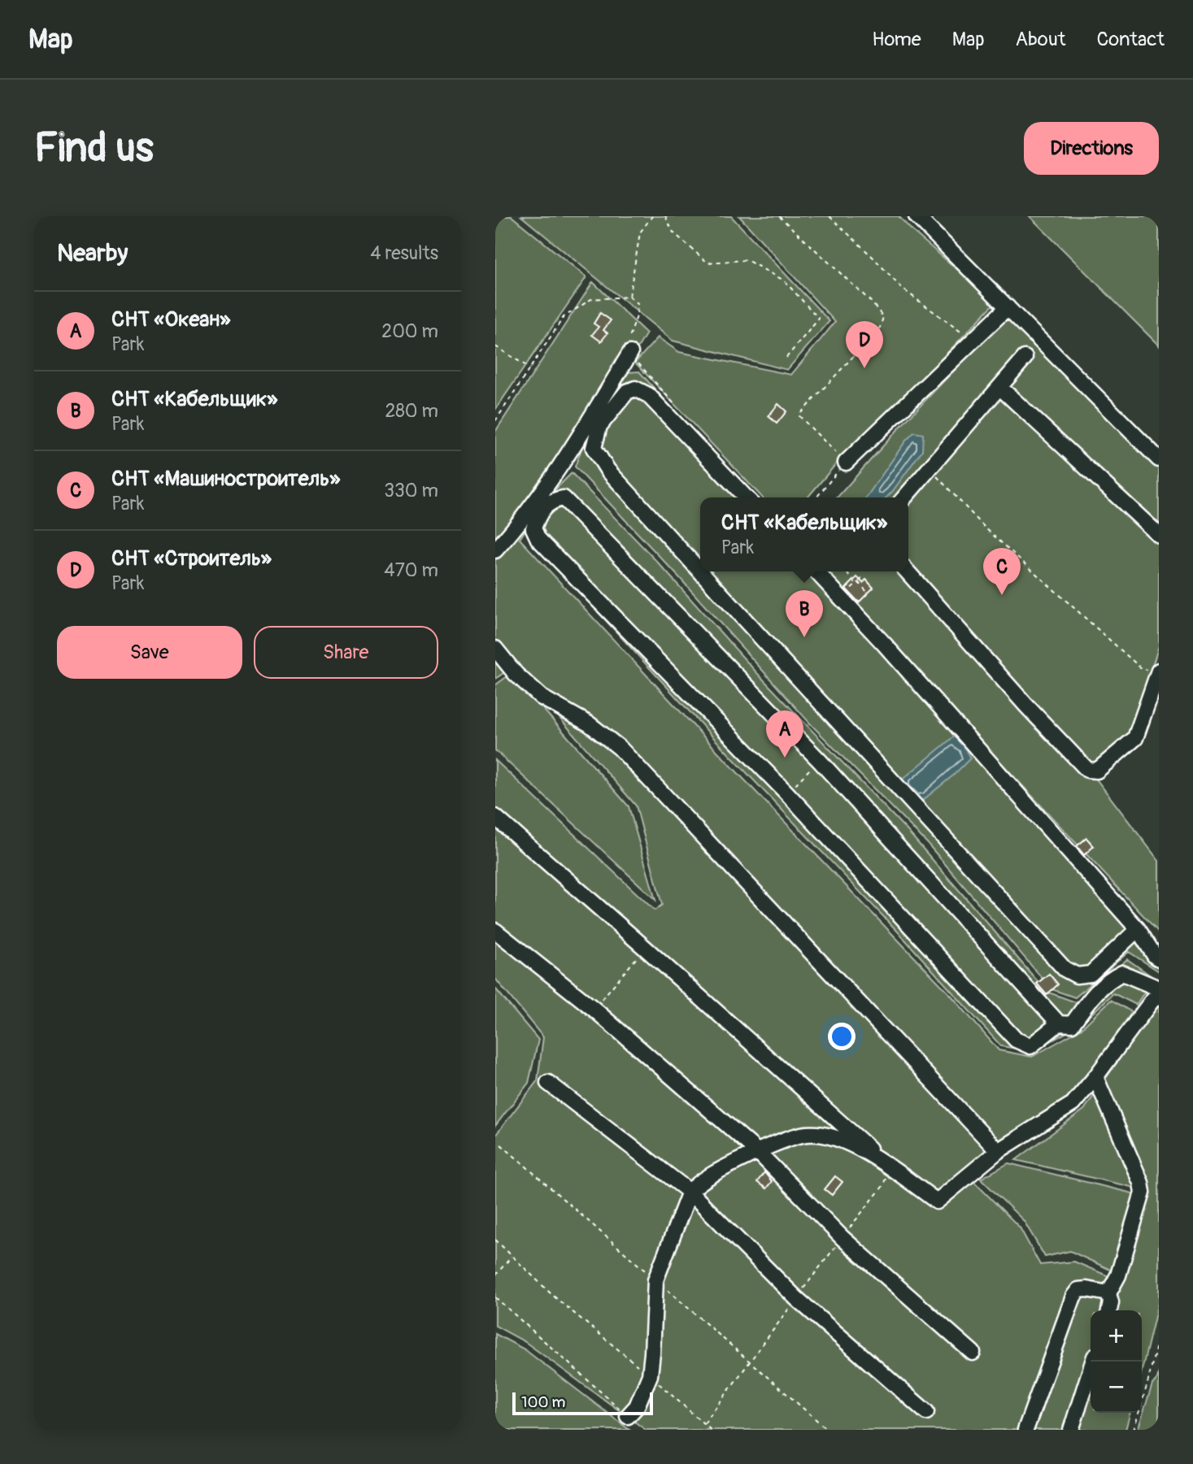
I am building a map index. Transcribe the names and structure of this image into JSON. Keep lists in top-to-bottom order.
{
  "scale_bar": "100 m",
  "page": {
    "header": "Map",
    "nav": [
      "Home",
      "Map",
      "About",
      "Contact"
    ],
    "buttons": [
      "Directions",
      ["Save", "Share"]
    ],
    "title": "Find us",
    "heading": ["Nearby", "4 results"],
    "list": [
      {
        "mark": "A",
        "name": "СНТ «Океан»",
        "note": "Park",
        "value": "200 m"
      },
      {
        "mark": "B",
        "name": "СНТ «Кабельщик»",
        "note": "Park",
        "value": "280 m"
      },
      {
        "mark": "C",
        "name": "СНТ «Машиностроитель»",
        "note": "Park",
        "value": "330 m"
      },
      {
        "mark": "D",
        "name": "СНТ «Строитель»",
        "note": "Park",
        "value": "470 m"
      }
    ],
    "pins": [
      "D",
      "C",
      "B",
      "A"
    ],
    "popup": ["СНТ «Кабельщик»", "Park"],
    "map_buttons": ["+", "−"],
    "scale": "100 m"
  }
}
